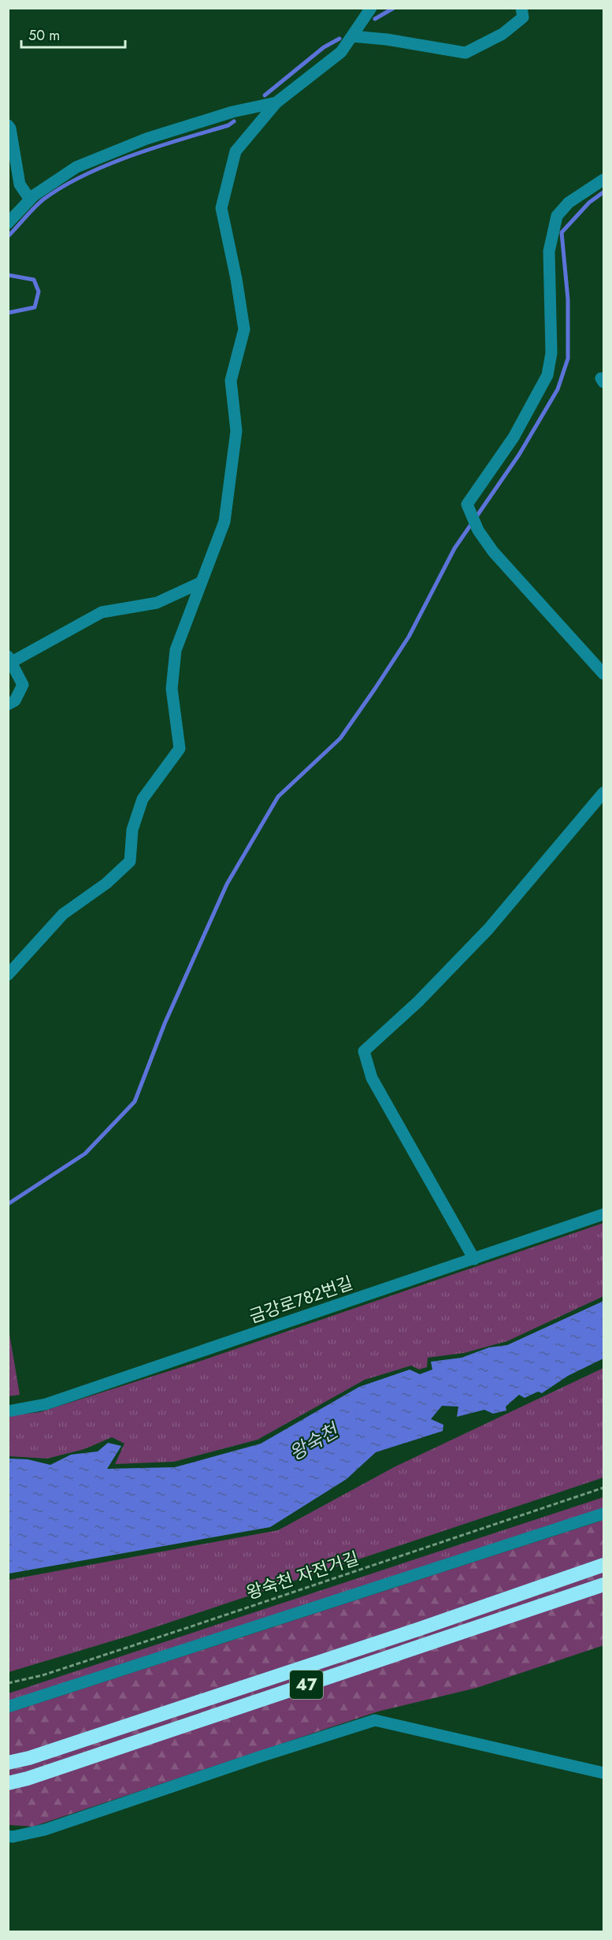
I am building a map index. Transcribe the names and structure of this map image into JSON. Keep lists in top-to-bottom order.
{
  "streets": {
    "highway": ["47"],
    "street": ["금강로782번길"],
    "path": ["왕숙천 자전거길"]
  },
  "water": ["왕숙천"],
  "scale_bar": "50 m"
}
